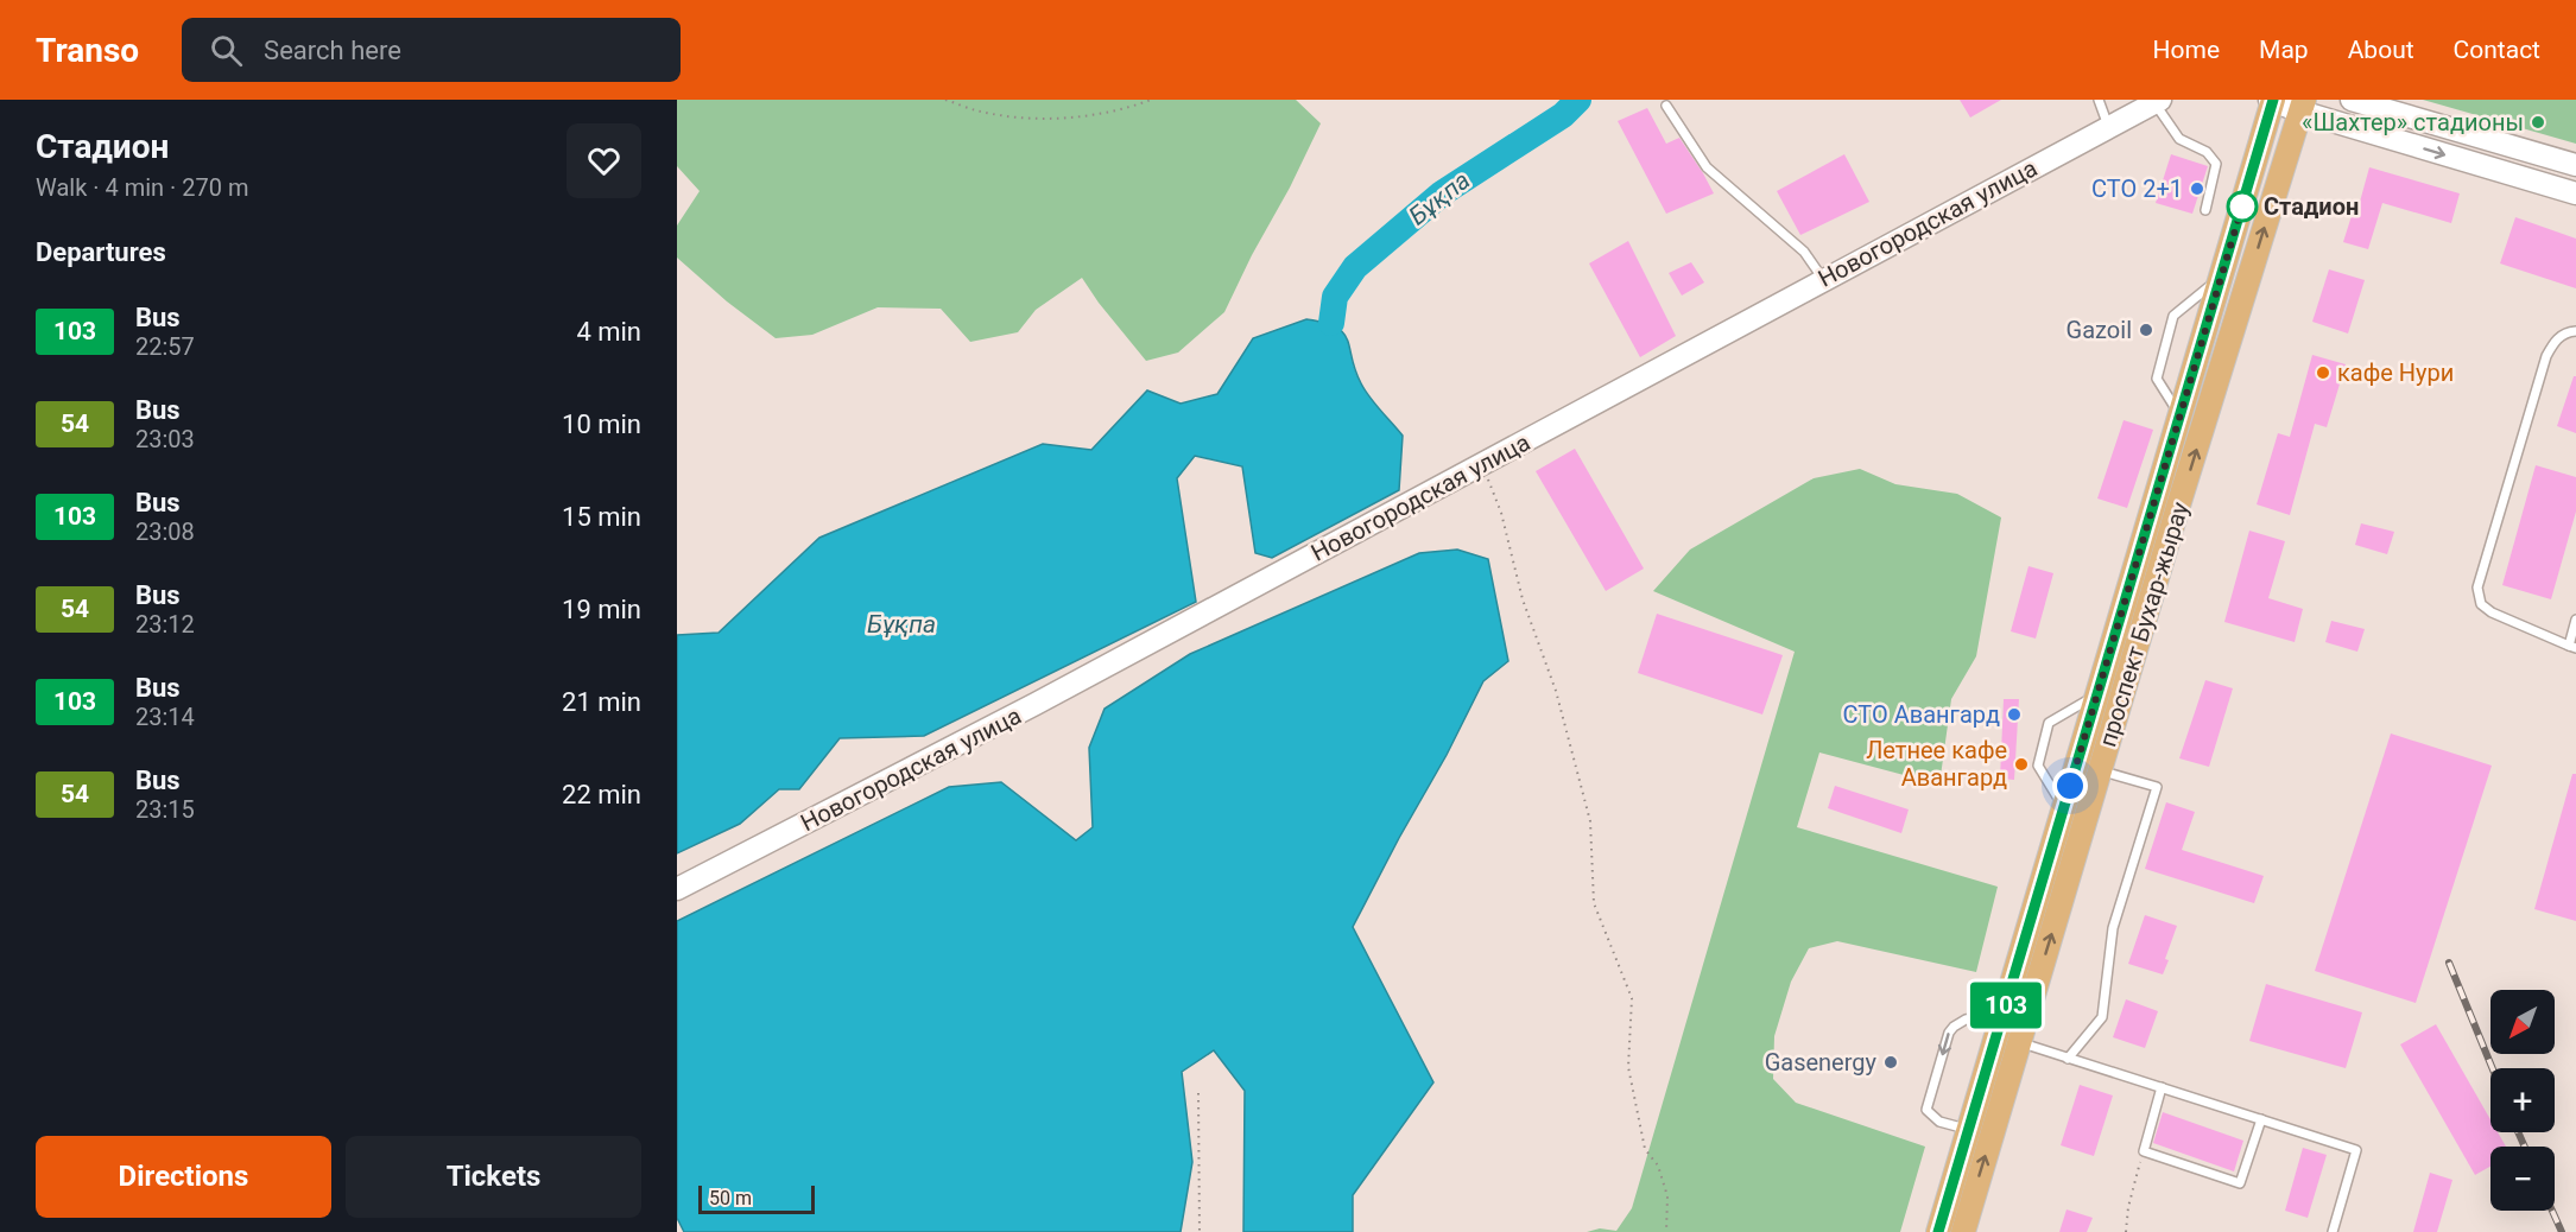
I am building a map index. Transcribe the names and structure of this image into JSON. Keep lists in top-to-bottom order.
{
  "streets": {
    "main road": ["проспект Бухар-жырау"],
    "street": ["Новогородская улица"]
  },
  "water": ["Бұқпа"],
  "places": [
    "«Шахтер» стадионы",
    "СТО 2+1",
    "Стадион",
    "Gazoil",
    "кафе Нури",
    "СТО Авангард",
    "Летнее кафе Авангард",
    "Gasenergy"
  ],
  "lines": ["bus line 103"],
  "scale_bar": "50 m",
  "north": "bottom left",
  "page": {
    "header": "Transo",
    "search": "Search here",
    "nav": [
      "Home",
      "Map",
      "About",
      "Contact"
    ],
    "heading": [
      ["Стадион", "Walk · 4 min · 270 m"],
      "Departures"
    ],
    "on_map": "103",
    "list": [
      {
        "mark": "103",
        "name": "Bus",
        "note": "22:57",
        "value": "4 min"
      },
      {
        "mark": "54",
        "name": "Bus",
        "note": "23:03",
        "value": "10 min"
      },
      {
        "mark": "103",
        "name": "Bus",
        "note": "23:08",
        "value": "15 min"
      },
      {
        "mark": "54",
        "name": "Bus",
        "note": "23:12",
        "value": "19 min"
      },
      {
        "mark": "103",
        "name": "Bus",
        "note": "23:14",
        "value": "21 min"
      },
      {
        "mark": "54",
        "name": "Bus",
        "note": "23:15",
        "value": "22 min"
      }
    ],
    "map_buttons": ["+", "−"],
    "buttons": ["Directions", "Tickets"],
    "scale": "50 m"
  }
}
